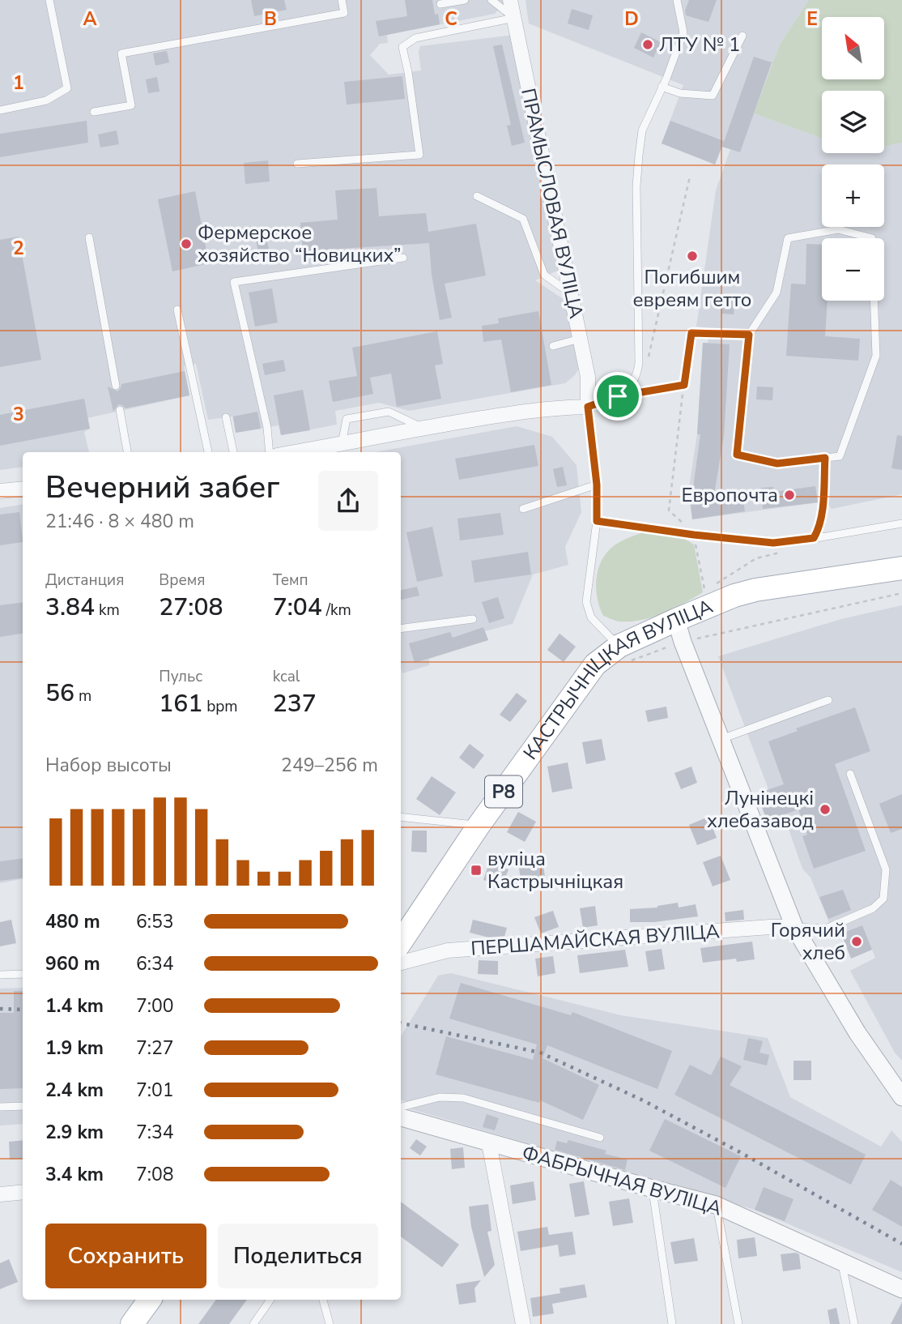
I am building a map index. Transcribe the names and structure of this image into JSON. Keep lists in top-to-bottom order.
{
  "streets": {
    "main road": ["КАСТРЫЧНІЦКАЯ ВУЛІЦА", "Р8"],
    "street": ["ПРАМЫСЛОВАЯ ВУЛІЦА", "ПЕРШАМАЙСКАЯ ВУЛІЦА", "ФАБРЫЧНАЯ ВУЛІЦА"]
  },
  "places": {
    "other": [
      "ЛТУ № 1",
      "Фермерское хозяйство “Новицких”",
      "Погибшим евреям гетто",
      "Европочта",
      "Лунінецкі хлебазавод",
      "Горячий хлеб"
    ],
    "transit": ["вуліца Кастрычніцкая"]
  },
  "north": "top left",
  "page": {
    "map_buttons": ["+", "−"],
    "heading": ["Вечерний забег", "21:46 · 8 × 480 m"],
    "stats": [
      ["Дистанция", "3.84 km"],
      ["Время", "27:08"],
      ["Темп", "7:04 /km"],
      ["56 m"],
      ["Пульс", "161 bpm"],
      ["kcal", "237"]
    ],
    "chart": ["Набор высоты", "249–256 m"],
    "list": [
      {
        "name": "480 m",
        "note": "6:53"
      },
      {
        "name": "960 m",
        "note": "6:34"
      },
      {
        "name": "1.4 km",
        "note": "7:00"
      },
      {
        "name": "1.9 km",
        "note": "7:27"
      },
      {
        "name": "2.4 km",
        "note": "7:01"
      },
      {
        "name": "2.9 km",
        "note": "7:34"
      },
      {
        "name": "3.4 km",
        "note": "7:08"
      }
    ],
    "buttons": ["Сохранить", "Поделиться"]
  },
  "grid": {
    "columns": [
      "A",
      "B",
      "C",
      "D",
      "E"
    ],
    "rows": ["1", "2", "3"]
  }
}
